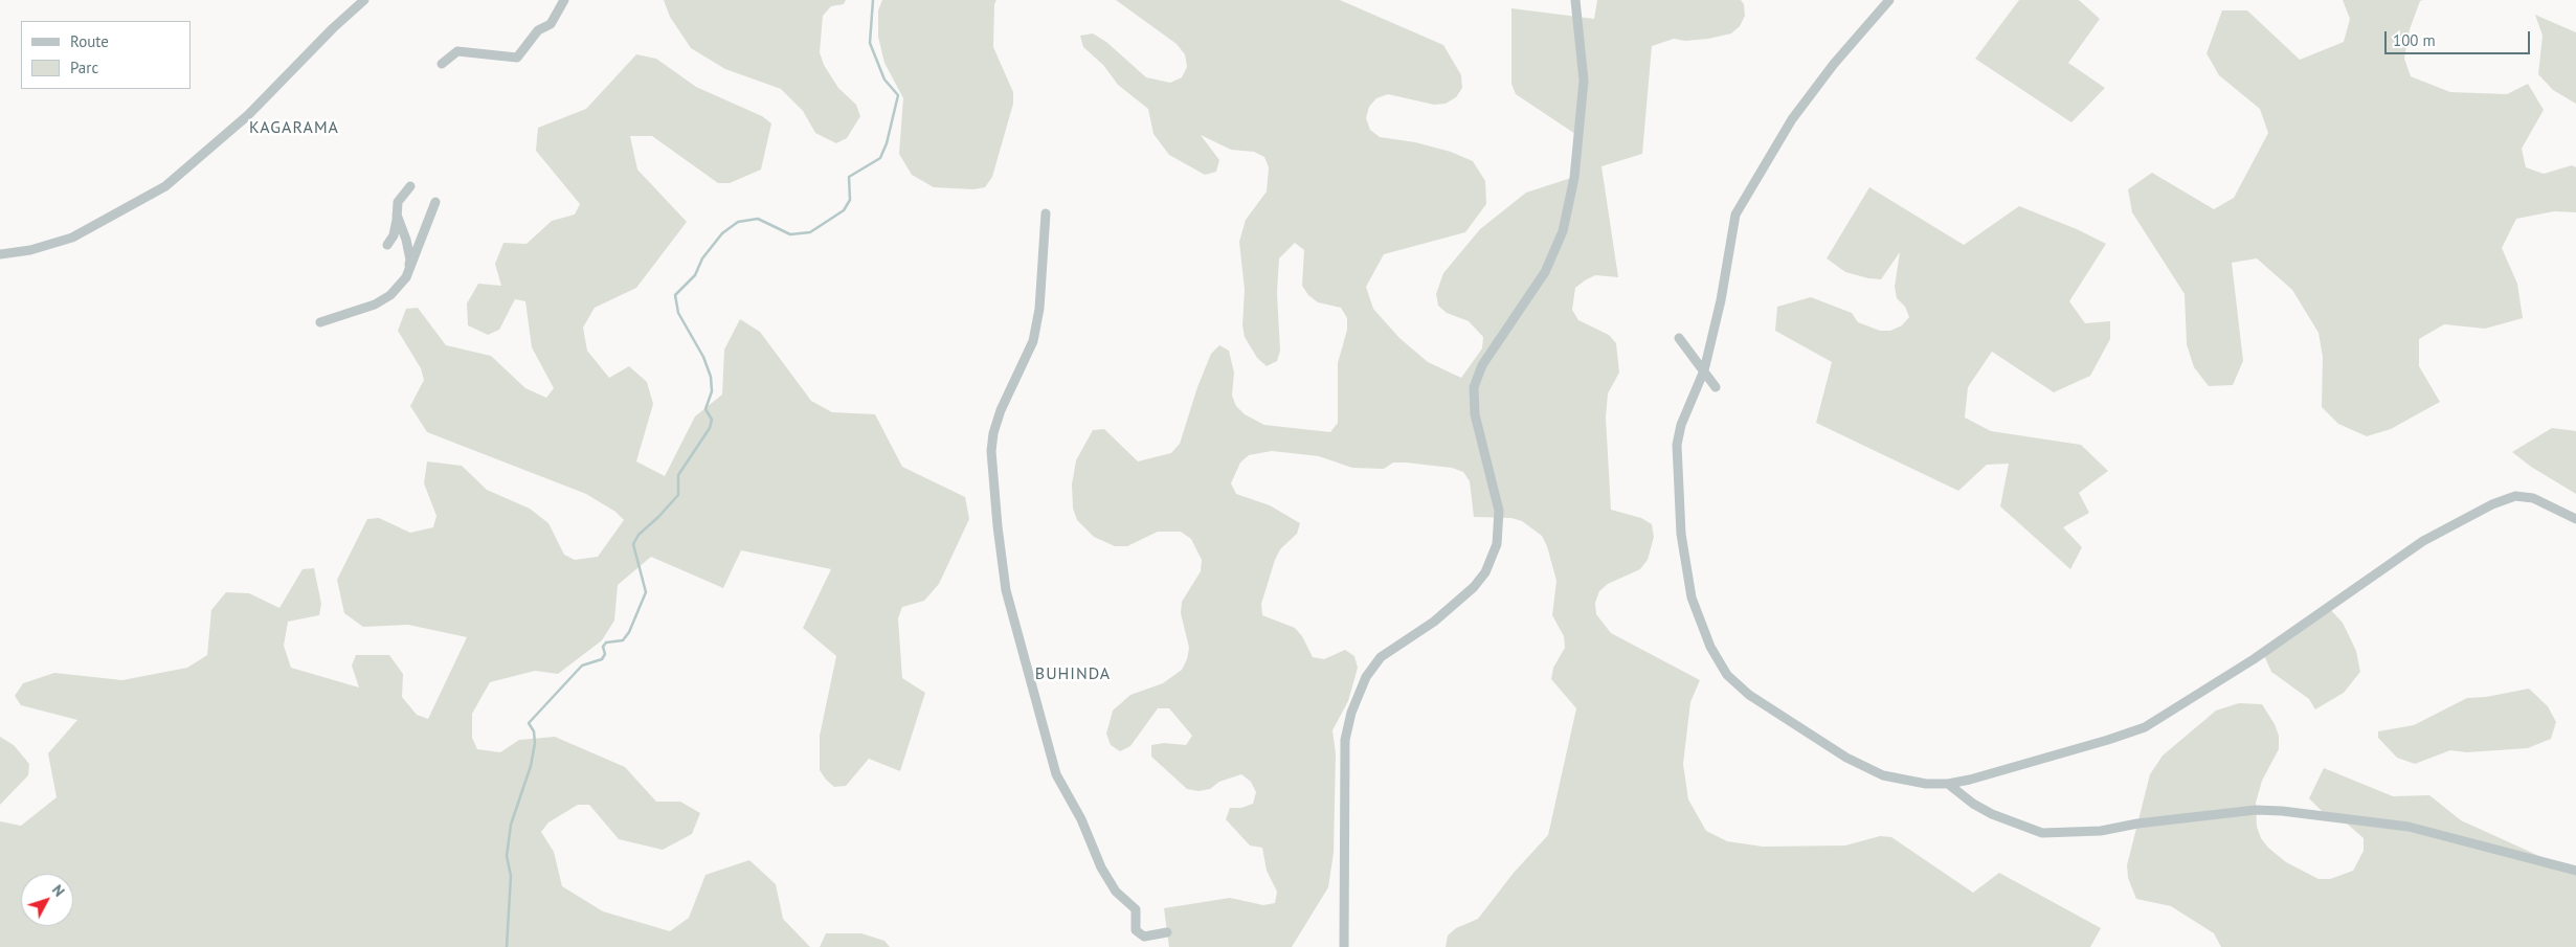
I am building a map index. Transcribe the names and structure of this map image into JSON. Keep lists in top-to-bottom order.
{
  "districts": ["KAGARAMA", "BUHINDA"],
  "legend": ["Route", "Parc"],
  "scale_bar": "100 m",
  "north": "top right"
}
